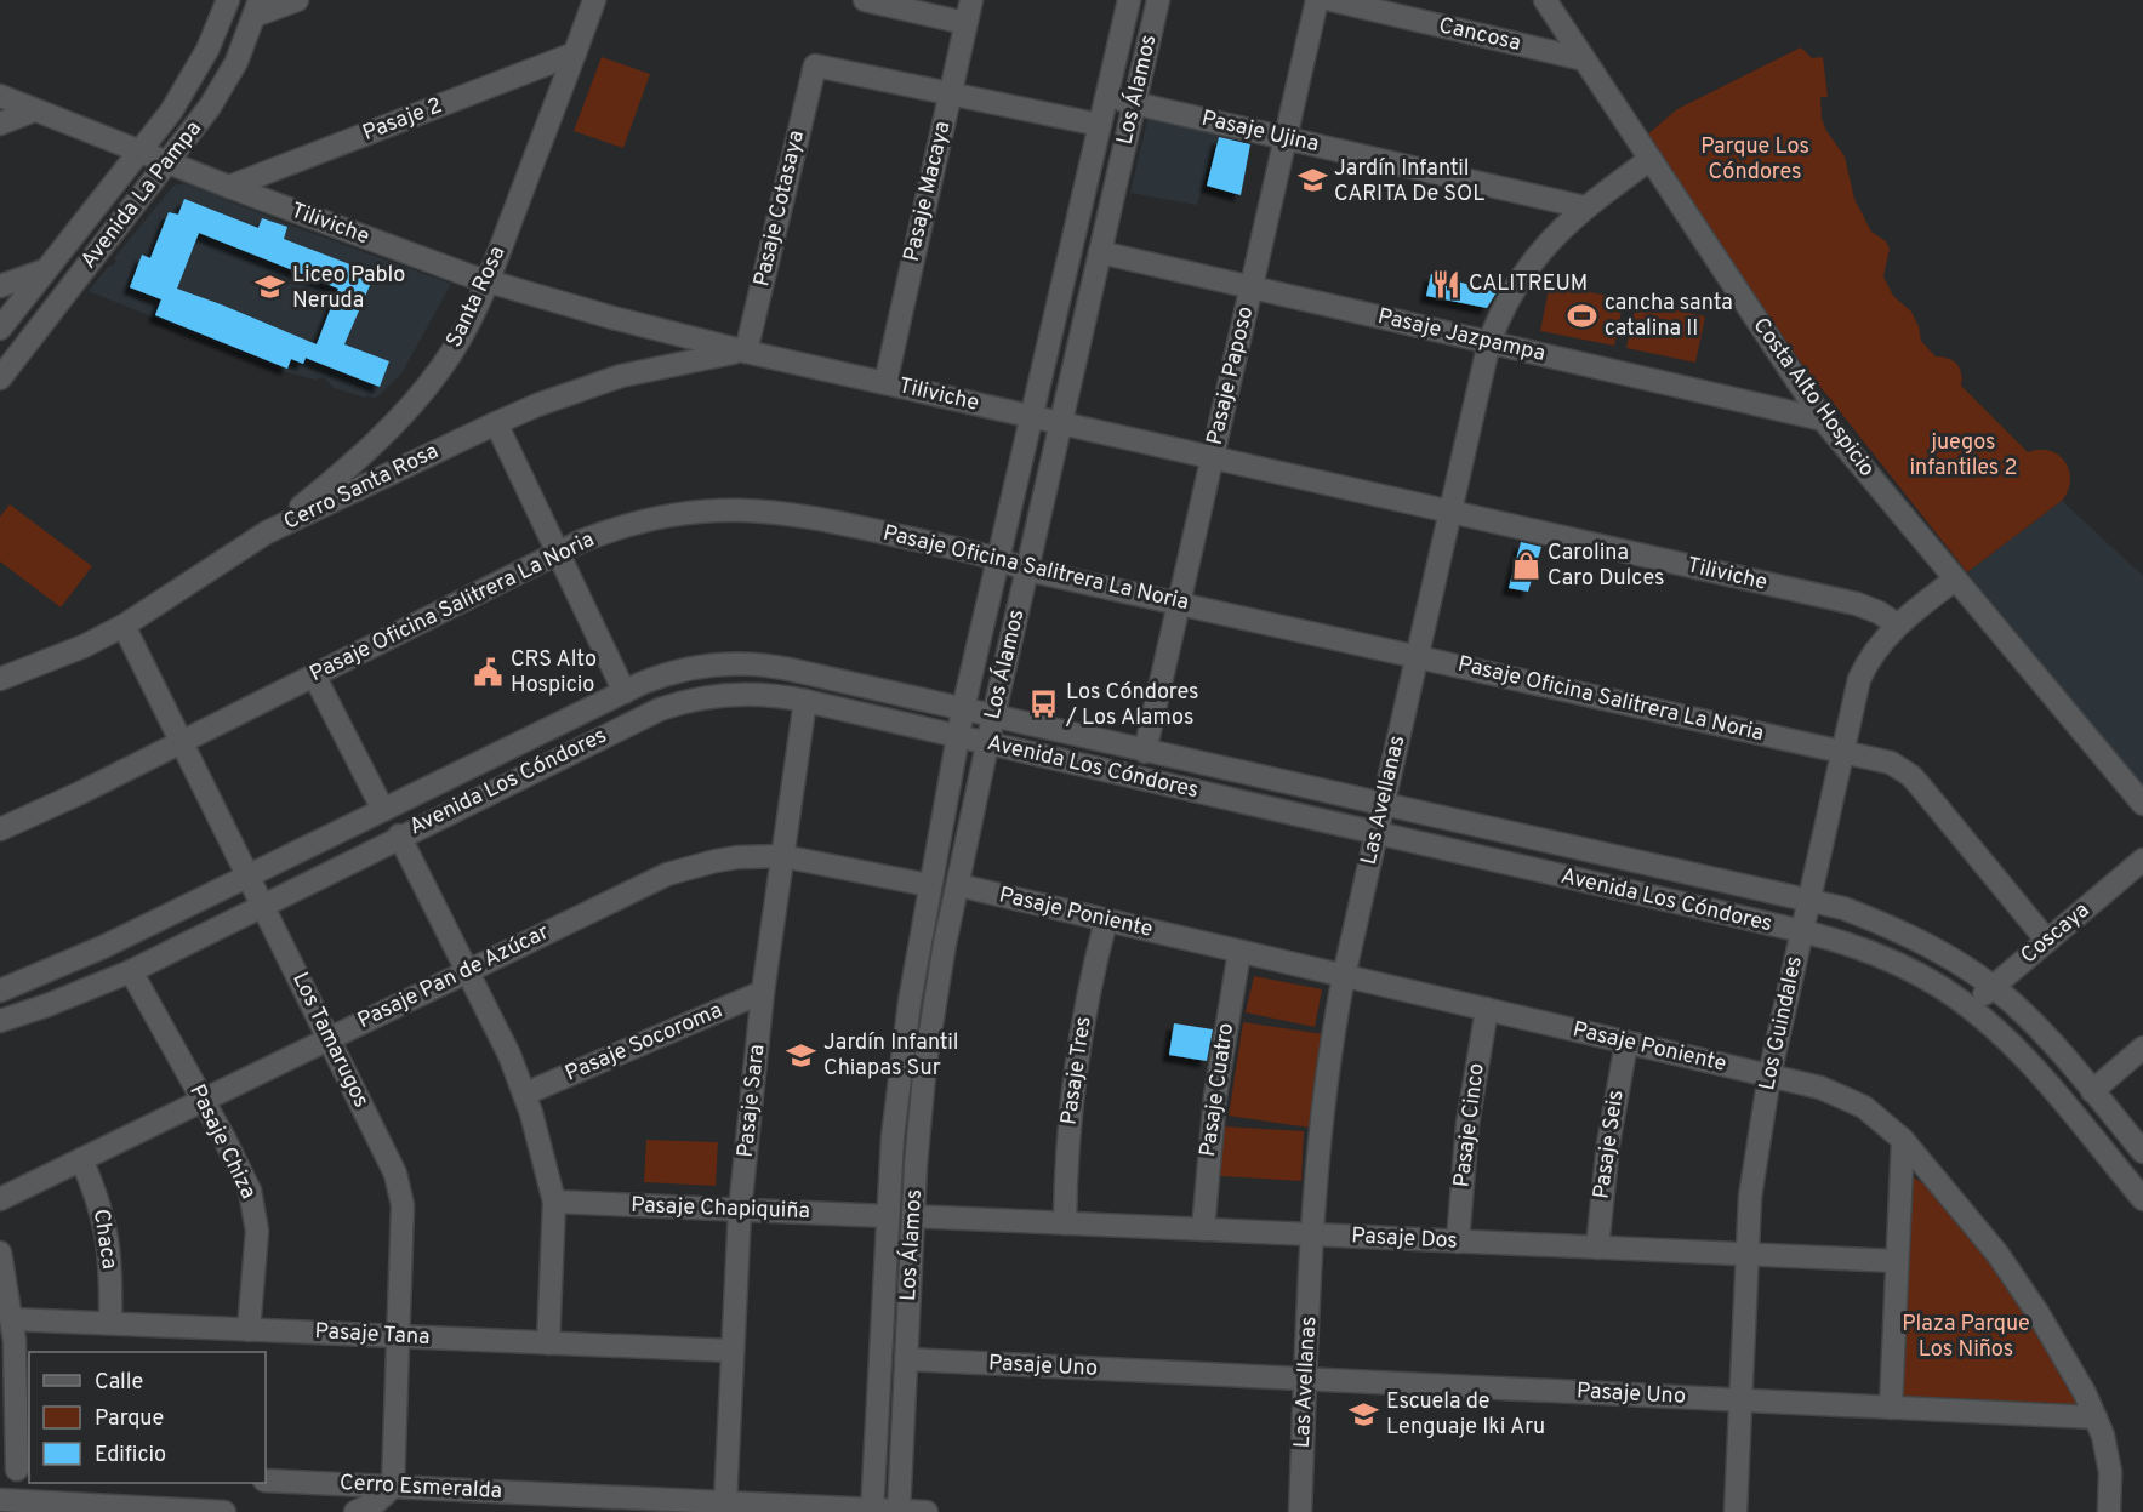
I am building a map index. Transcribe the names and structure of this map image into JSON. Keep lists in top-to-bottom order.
{
  "streets": {
    "street": [
      "Cancosa",
      "Los Álamos",
      "Pasaje 2",
      "Pasaje Ujina",
      "Pasaje Macaya",
      "Avenida La Pampa",
      "Pasaje Cotasaya",
      "Tiliviche",
      "Santa Rosa",
      "Pasaje Jazpampa",
      "Pasaje Paposo",
      "Costa Alto Hospicio",
      "Cerro Santa Rosa",
      "Pasaje Oficina Salitrera La Noria",
      "Avenida Los Cóndores",
      "Las Avellanas",
      "Pasaje Poniente",
      "Coscaya",
      "Pasaje Pan de Azúcar",
      "Los Guindales",
      "Los Tamarugos",
      "Pasaje Socoroma",
      "Pasaje Tres",
      "Pasaje Cuatro",
      "Pasaje Sara",
      "Pasaje Cinco",
      "Pasaje Chiza",
      "Pasaje Seis",
      "Pasaje Chapiquiña",
      "Chaca",
      "Pasaje Dos",
      "Pasaje Tana",
      "Pasaje Uno",
      "Cerro Esmeralda"
    ]
  },
  "crossings": [
    ["Cancosa", "Costa Alto Hospicio"],
    ["Los Álamos", "Pasaje Ujina"],
    ["Los Álamos", "Tiliviche"],
    ["Los Álamos", "Pasaje Jazpampa"],
    ["Los Álamos", "Pasaje Oficina Salitrera La Noria"],
    ["Los Álamos", "Avenida Los Cóndores"],
    ["Los Álamos", "Pasaje Poniente"],
    ["Los Álamos", "Pasaje Pan de Azúcar"],
    ["Los Álamos", "Pasaje Chapiquiña"],
    ["Los Álamos", "Pasaje Dos"],
    ["Los Álamos", "Pasaje Uno"],
    ["Los Álamos", "Cerro Esmeralda"],
    ["Pasaje 2", "Tiliviche"],
    ["Pasaje 2", "Santa Rosa"],
    ["Pasaje Ujina", "Pasaje Paposo"],
    ["Pasaje Ujina", "Las Avellanas"],
    ["Pasaje Macaya", "Pasaje Cotasaya"],
    ["Pasaje Macaya", "Tiliviche"],
    ["Avenida La Pampa", "Tiliviche"],
    ["Pasaje Cotasaya", "Tiliviche"],
    ["Pasaje Cotasaya", "Cerro Santa Rosa"],
    ["Tiliviche", "Santa Rosa"],
    ["Tiliviche", "Pasaje Paposo"],
    ["Tiliviche", "Cerro Santa Rosa"],
    ["Tiliviche", "Las Avellanas"],
    ["Tiliviche", "Los Guindales"],
    ["Santa Rosa", "Cerro Santa Rosa"],
    ["Pasaje Jazpampa", "Pasaje Paposo"],
    ["Pasaje Jazpampa", "Costa Alto Hospicio"],
    ["Pasaje Jazpampa", "Las Avellanas"],
    ["Pasaje Paposo", "Pasaje Oficina Salitrera La Noria"],
    ["Pasaje Paposo", "Avenida Los Cóndores"],
    ["Costa Alto Hospicio", "Las Avellanas"],
    ["Costa Alto Hospicio", "Los Guindales"],
    ["Cerro Santa Rosa", "Los Tamarugos"],
    ["Pasaje Oficina Salitrera La Noria", "Las Avellanas"],
    ["Pasaje Oficina Salitrera La Noria", "Coscaya"],
    ["Pasaje Oficina Salitrera La Noria", "Los Guindales"],
    ["Pasaje Oficina Salitrera La Noria", "Los Tamarugos"],
    ["Avenida Los Cóndores", "Las Avellanas"],
    ["Avenida Los Cóndores", "Coscaya"],
    ["Avenida Los Cóndores", "Los Guindales"],
    ["Avenida Los Cóndores", "Los Tamarugos"],
    ["Avenida Los Cóndores", "Pasaje Sara"],
    ["Avenida Los Cóndores", "Pasaje Chiza"],
    ["Las Avellanas", "Pasaje Poniente"],
    ["Las Avellanas", "Pasaje Dos"],
    ["Las Avellanas", "Pasaje Uno"],
    ["Pasaje Poniente", "Los Guindales"],
    ["Pasaje Poniente", "Pasaje Tres"],
    ["Pasaje Poniente", "Pasaje Cuatro"],
    ["Pasaje Poniente", "Pasaje Cinco"],
    ["Pasaje Poniente", "Pasaje Seis"],
    ["Pasaje Poniente", "Pasaje Uno"],
    ["Pasaje Pan de Azúcar", "Los Tamarugos"],
    ["Pasaje Pan de Azúcar", "Pasaje Sara"],
    ["Pasaje Pan de Azúcar", "Pasaje Chiza"],
    ["Pasaje Pan de Azúcar", "Chaca"],
    ["Los Guindales", "Pasaje Dos"],
    ["Los Guindales", "Pasaje Uno"],
    ["Los Tamarugos", "Pasaje Tana"],
    ["Los Tamarugos", "Cerro Esmeralda"],
    ["Pasaje Socoroma", "Pasaje Sara"],
    ["Pasaje Tres", "Pasaje Dos"],
    ["Pasaje Cuatro", "Pasaje Dos"],
    ["Pasaje Sara", "Pasaje Chapiquiña"],
    ["Pasaje Sara", "Pasaje Tana"],
    ["Pasaje Sara", "Cerro Esmeralda"],
    ["Pasaje Cinco", "Pasaje Dos"],
    ["Pasaje Chiza", "Pasaje Tana"],
    ["Pasaje Seis", "Pasaje Dos"],
    ["Chaca", "Pasaje Tana"]
  ],
  "parks": ["Parque Los Cóndores", "juegos infantiles 2", "Plaza Parque Los Niños"],
  "places": {
    "school or university": [
      "Jardín Infantil CARITA De SOL",
      "Liceo Pablo Neruda",
      "Jardín Infantil Chiapas Sur",
      "Escuela de Lenguaje Iki Aru"
    ],
    "restaurant": ["CALITREUM"],
    "sports": ["cancha santa catalina II"],
    "shop": ["Carolina Caro Dulces"],
    "public building": ["CRS Alto Hospicio"],
    "bus stop": ["Los Cóndores / Los Alamos"]
  },
  "legend": ["Calle", "Parque", "Edificio"]
}
